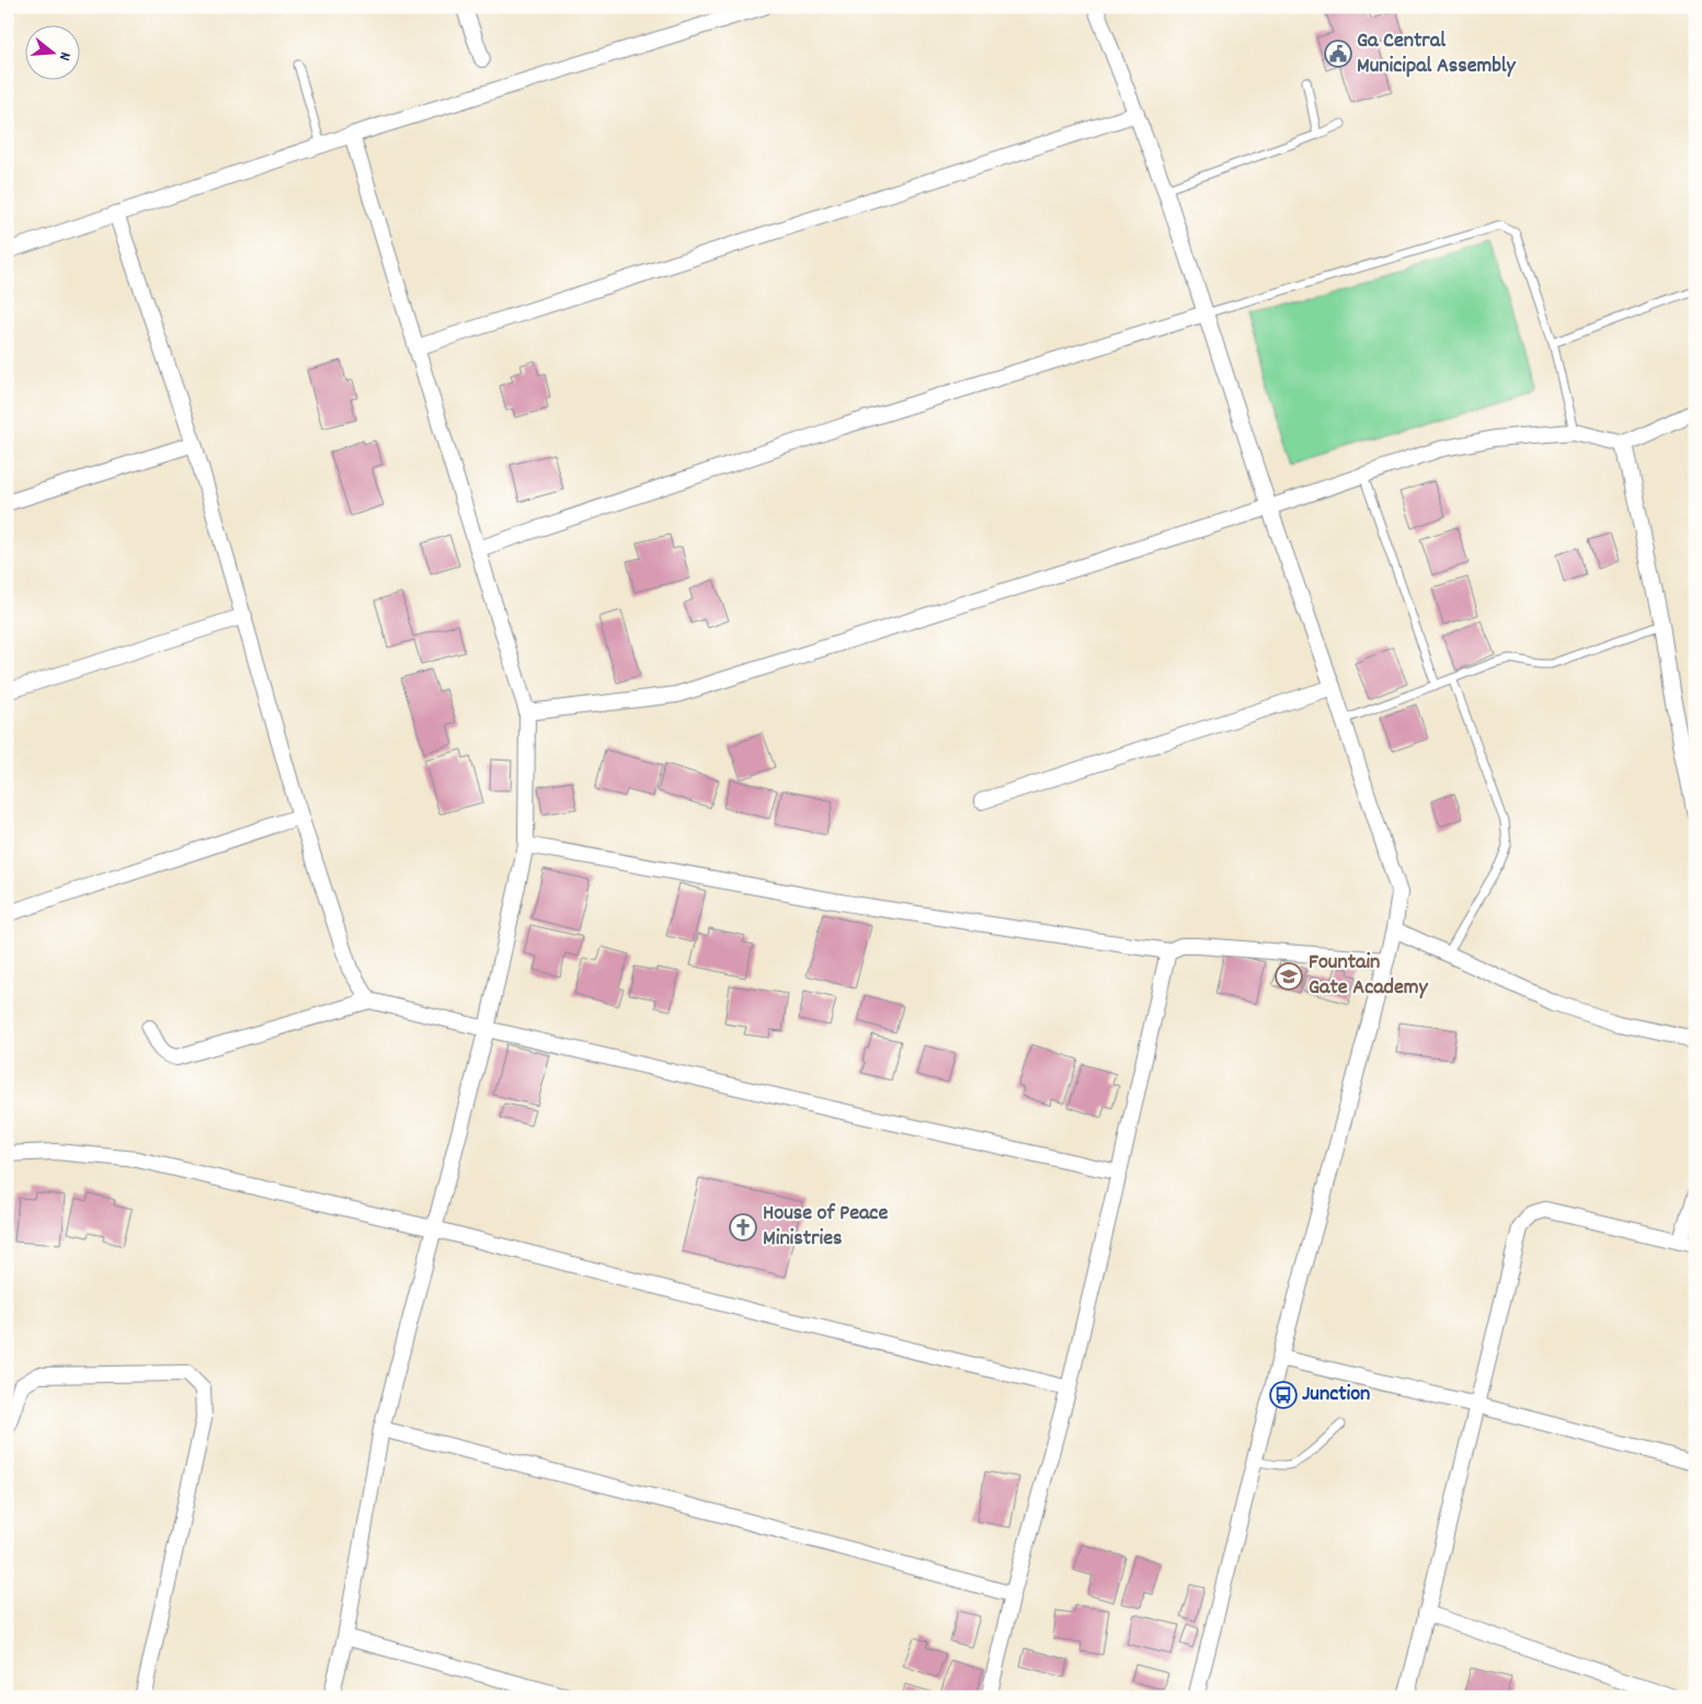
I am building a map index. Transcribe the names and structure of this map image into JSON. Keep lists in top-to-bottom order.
{
  "places": {
    "public building": ["Ga Central Municipal Assembly"],
    "school or university": ["Fountain Gate Academy"],
    "church": ["House of Peace Ministries"],
    "bus stop": ["Junction"]
  },
  "north": "right"
}
